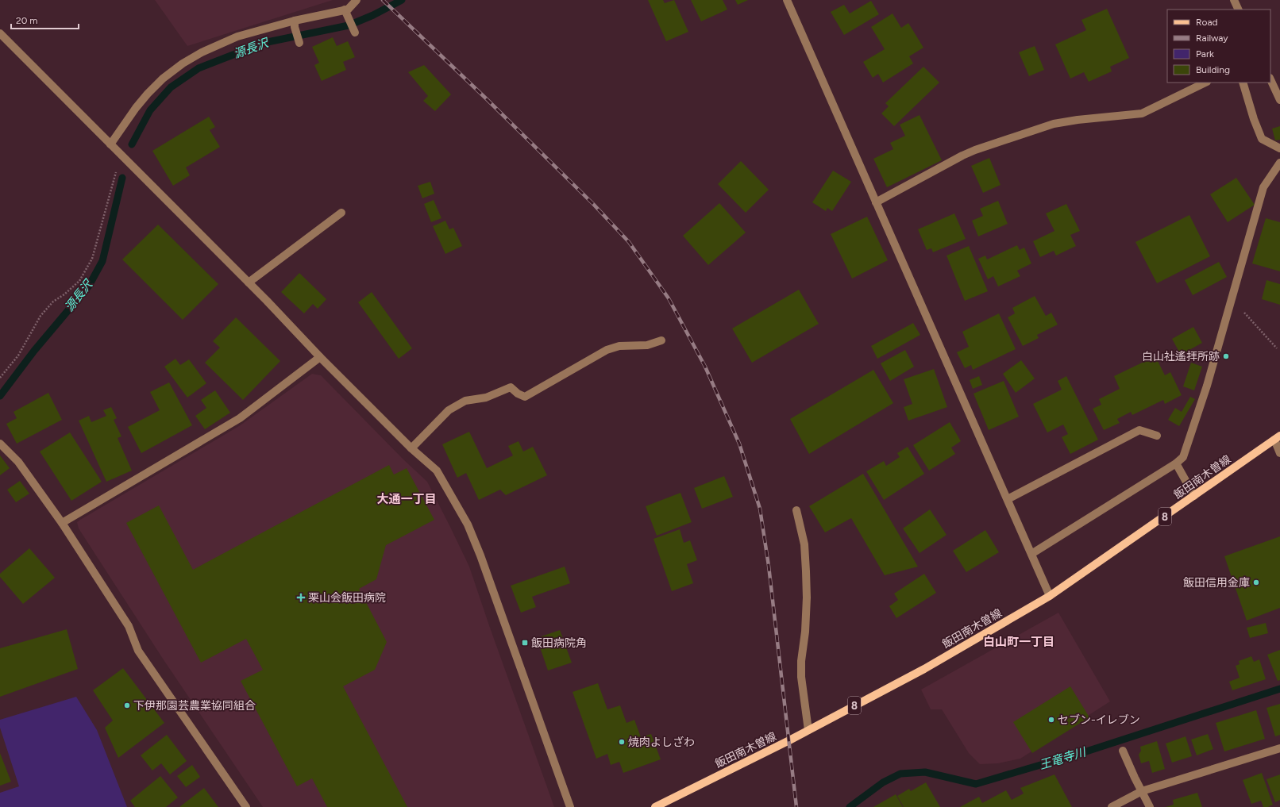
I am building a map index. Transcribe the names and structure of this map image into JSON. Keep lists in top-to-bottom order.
{
  "streets": {
    "main road": ["飯田南木曽線", "8"]
  },
  "districts": ["大通一丁目", "白山町一丁目"],
  "water": ["源長沢", "王竜寺川"],
  "places": {
    "other": [
      "白山社遙拝所跡",
      "飯田信用金庫",
      "下伊那園芸農業協同組合",
      "セブン-イレブン",
      "焼肉よしざわ"
    ],
    "health": ["栗山会飯田病院"],
    "transit": ["飯田病院角"]
  },
  "legend": [
    "Road",
    "Railway",
    "Park",
    "Building"
  ],
  "scale_bar": "20 m"
}
